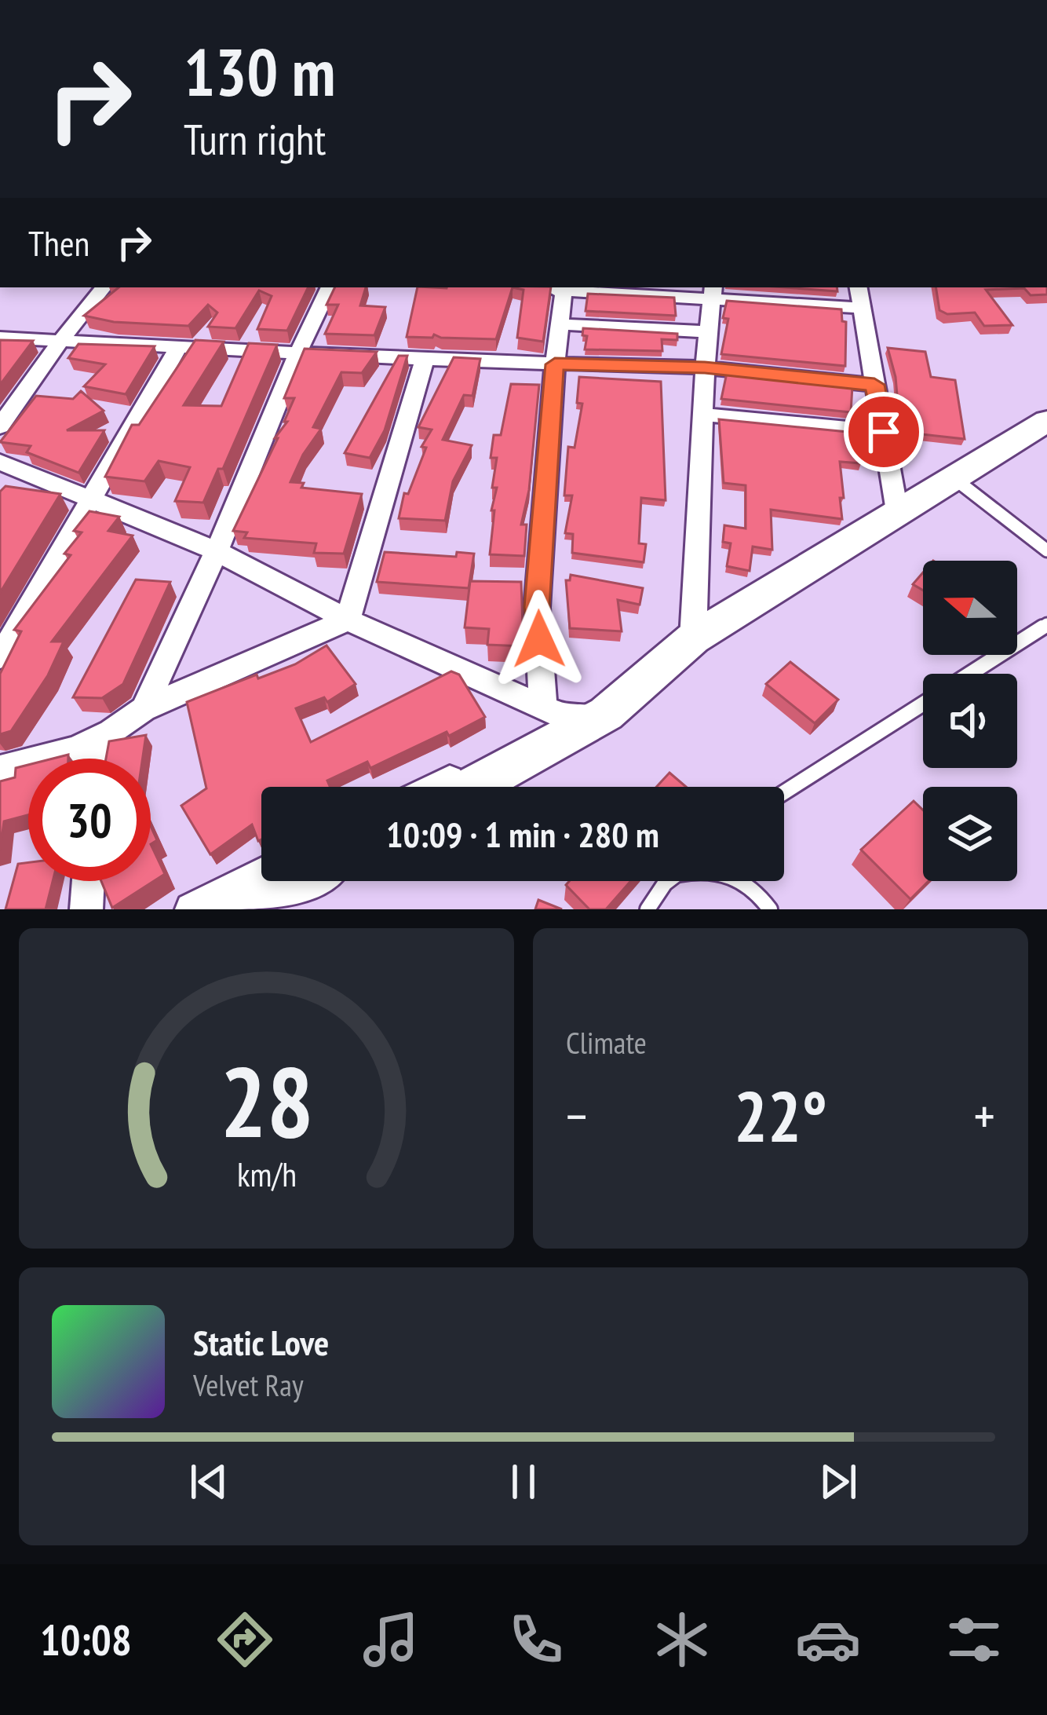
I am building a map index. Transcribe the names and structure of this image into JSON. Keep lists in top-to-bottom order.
{
  "north": "left",
  "page": {
    "turn": ["130 m", "Turn right"],
    "then": "Then",
    "limit": "30",
    "trip": "10:09 · 1 min · 280 m",
    "tile": "Climate",
    "heat": ["−", "22°", "+"],
    "song": ["Static Love", "Velvet Ray"],
    "tabs": "10:08",
    "gauge": ["28", "km/h"]
  }
}
